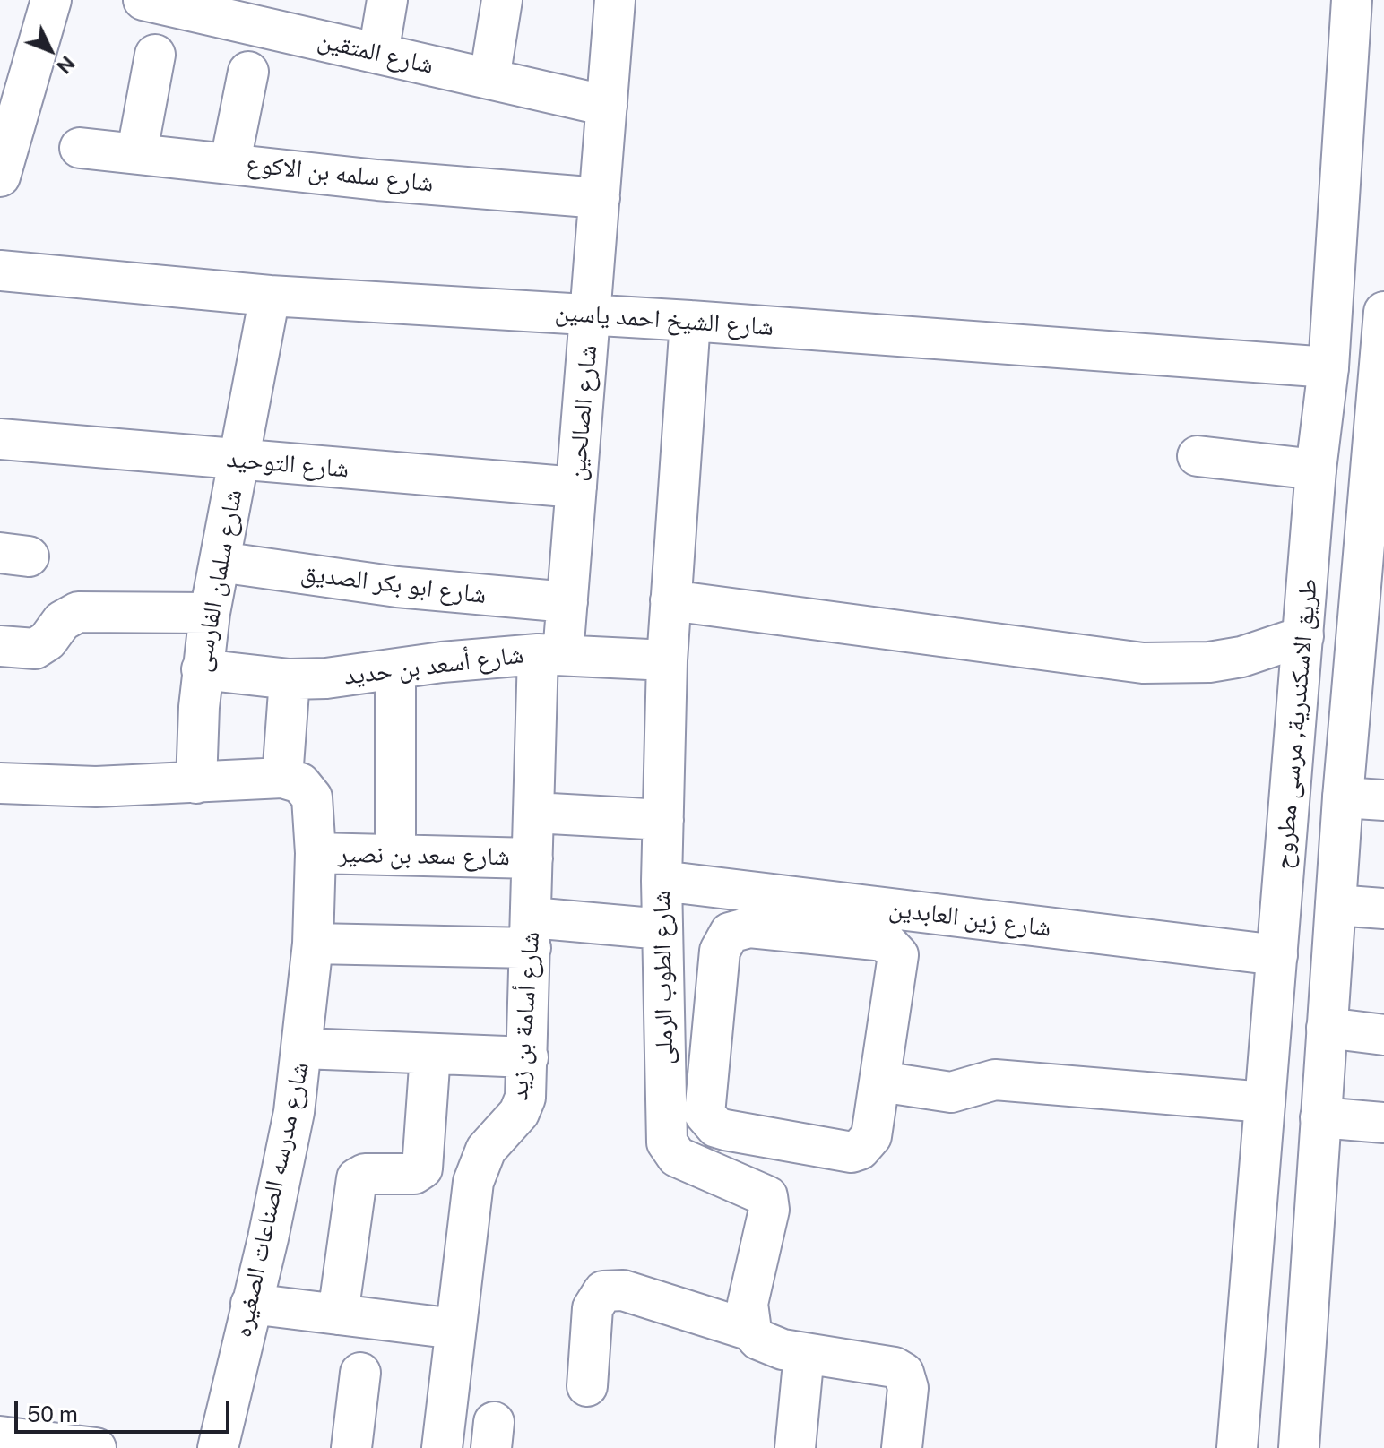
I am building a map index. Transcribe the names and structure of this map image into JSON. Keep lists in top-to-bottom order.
{
  "streets": {
    "street": [
      "شارع المتقين",
      "شارع سلمه بن الاكوع",
      "شارع الشيخ احمد ياسين",
      "شارع الصالحين",
      "شارع التوحيد",
      "شارع سلمان الفارسى",
      "شارع ابو بكر الصديق",
      "شارع أسعد بن حديد",
      "طريق الاسكندرية, مرسى مطروح",
      "شارع سعد بن نصير",
      "شارع زين العابدين",
      "شارع الطوب الرملى",
      "شارع أسامة بن زيد",
      "شارع مدرسه الصناعات الصغيره"
    ]
  },
  "crossings": [
    ["شارع المتقين", "شارع الصالحين"],
    ["شارع سلمه بن الاكوع", "شارع الصالحين"],
    ["شارع الشيخ احمد ياسين", "شارع الصالحين"],
    ["شارع الشيخ احمد ياسين", "شارع سلمان الفارسى"],
    ["شارع الشيخ احمد ياسين", "طريق الاسكندرية, مرسى مطروح"],
    ["شارع الشيخ احمد ياسين", "شارع الطوب الرملى"],
    ["شارع الصالحين", "شارع التوحيد"],
    ["شارع الصالحين", "شارع ابو بكر الصديق"],
    ["شارع الصالحين", "شارع أسعد بن حديد"],
    ["شارع الصالحين", "شارع أسامة بن زيد"],
    ["شارع التوحيد", "شارع سلمان الفارسى"],
    ["شارع سلمان الفارسى", "شارع ابو بكر الصديق"],
    ["شارع سلمان الفارسى", "شارع أسعد بن حديد"],
    ["شارع أسعد بن حديد", "شارع الطوب الرملى"],
    ["شارع أسعد بن حديد", "شارع أسامة بن زيد"],
    ["طريق الاسكندرية, مرسى مطروح", "شارع زين العابدين"],
    ["شارع سعد بن نصير", "شارع أسامة بن زيد"],
    ["شارع سعد بن نصير", "شارع مدرسه الصناعات الصغيره"],
    ["شارع زين العابدين", "شارع الطوب الرملى"]
  ],
  "scale_bar": "50 m",
  "north": "bottom right"
}
